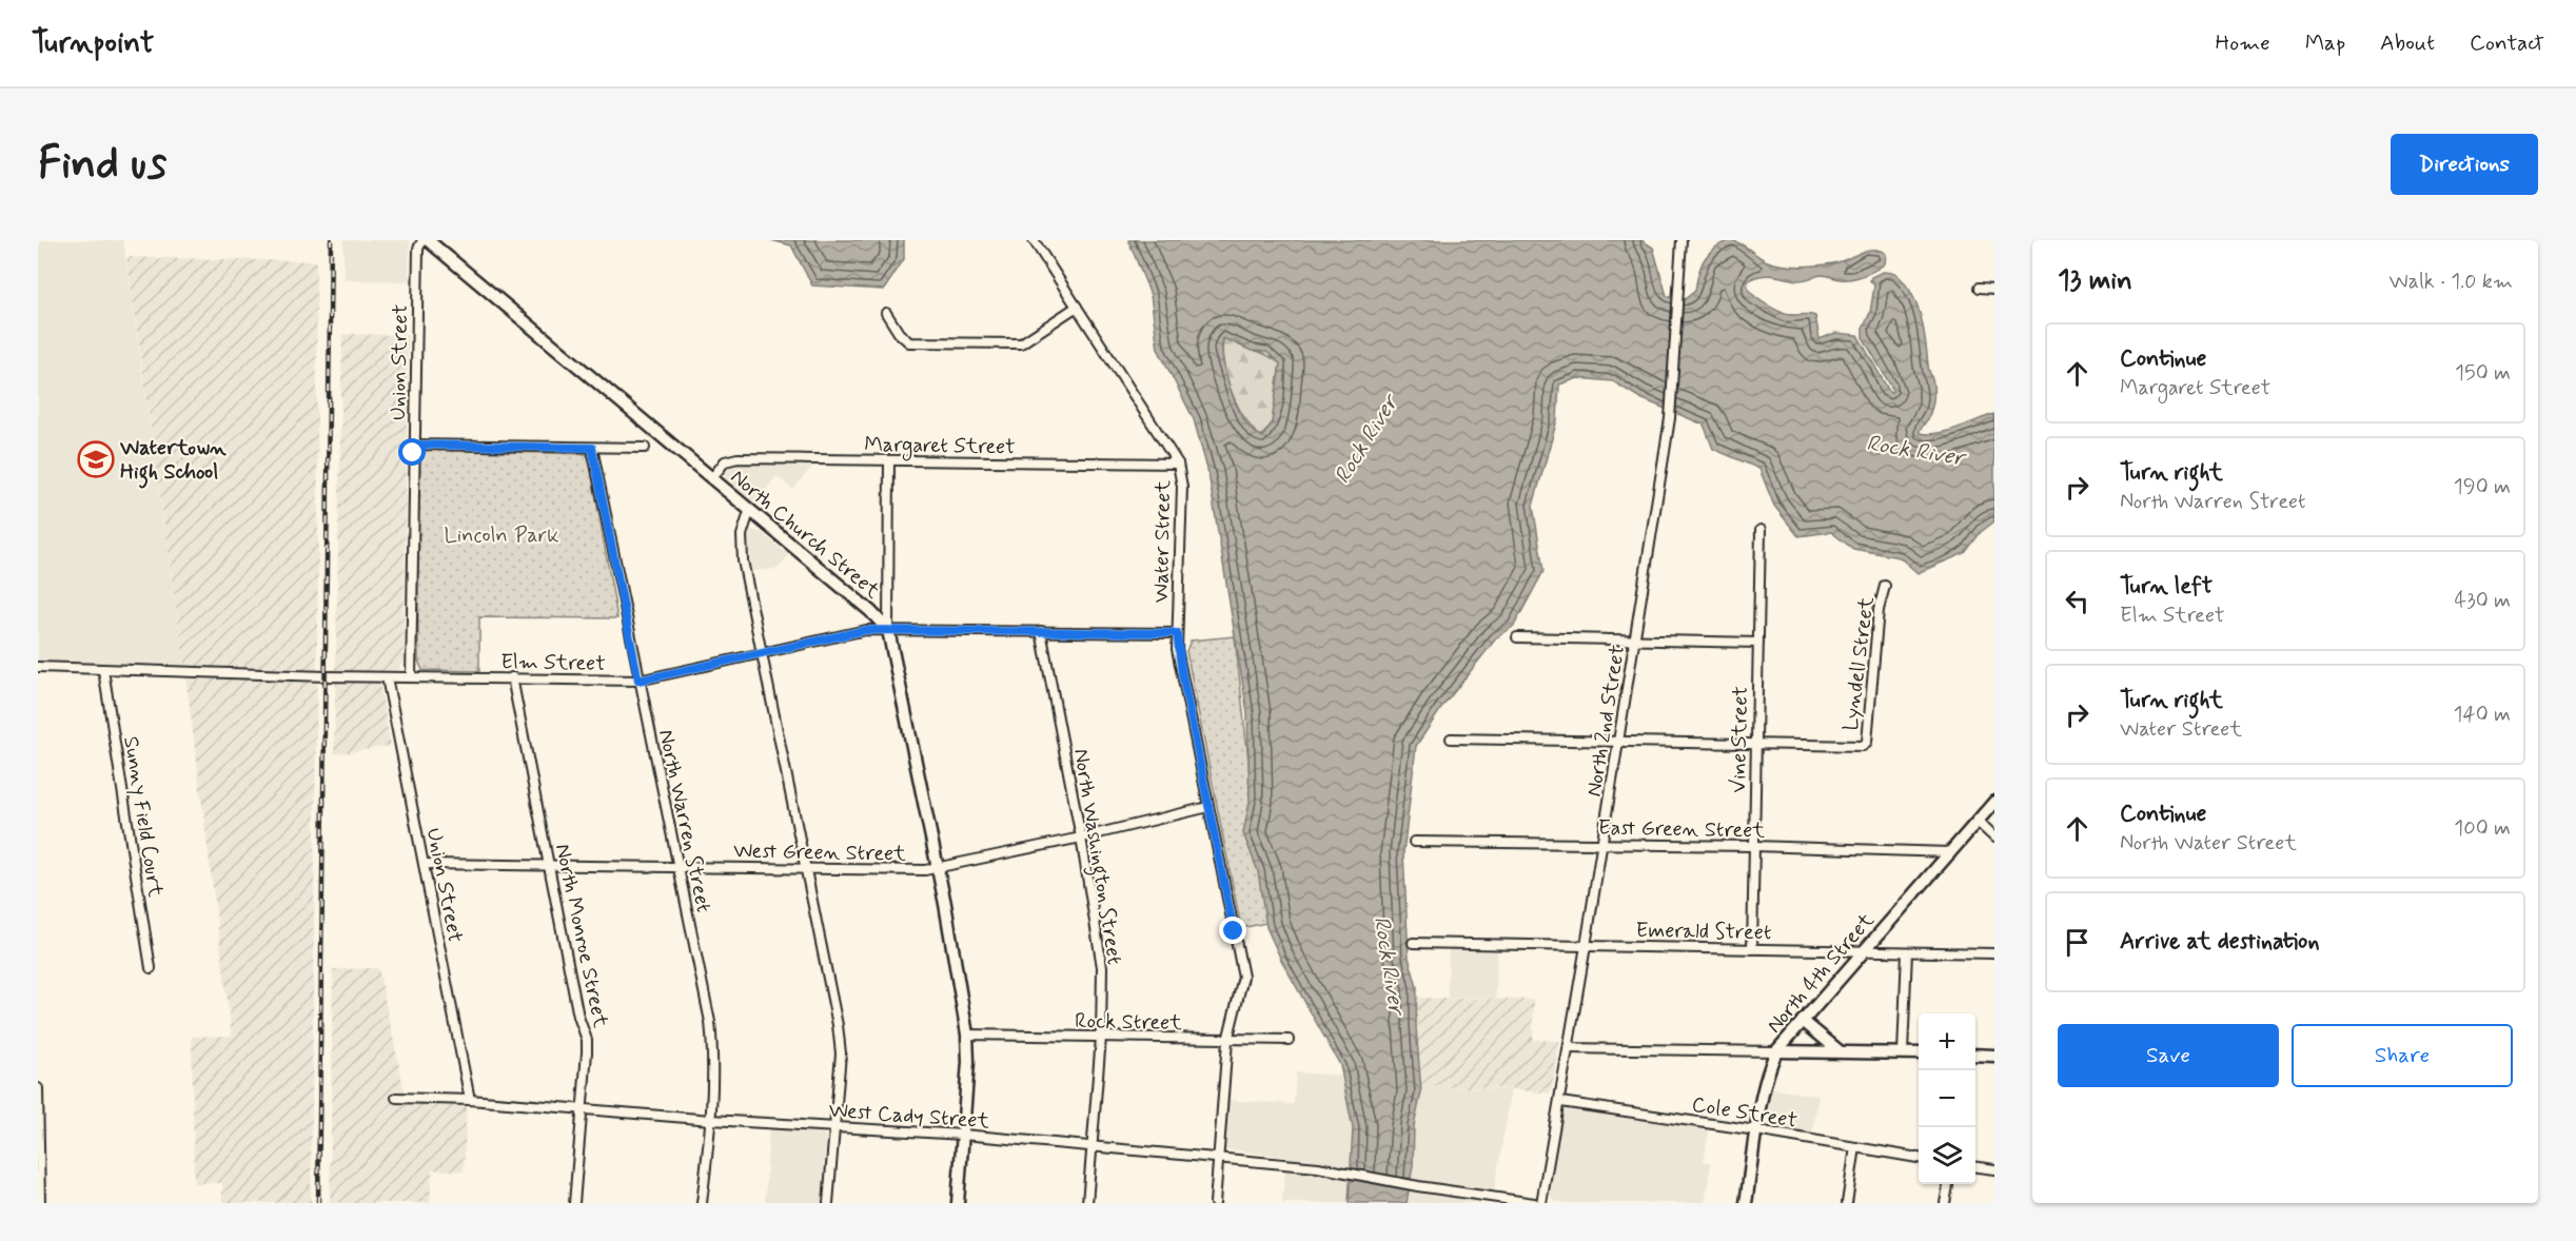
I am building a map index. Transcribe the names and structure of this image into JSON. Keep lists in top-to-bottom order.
{
  "streets": {
    "main road": ["North Church Street", "North 4th Street"],
    "street": [
      "Union Street",
      "Margaret Street",
      "Water Street",
      "Elm Street",
      "Lyndell Street",
      "North 2nd Street",
      "Vine Street",
      "Sunny Field Court",
      "North Warren Street",
      "East Green Street",
      "West Green Street",
      "North Washington Street",
      "Emerald Street",
      "North Monroe Street",
      "Rock Street",
      "Cole Street",
      "West Cady Street"
    ]
  },
  "crossings": [
    ["Union Street", "Elm Street"],
    ["Union Street", "West Green Street"],
    ["Union Street", "West Cady Street"],
    ["Margaret Street", "North Church Street"],
    ["Margaret Street", "Water Street"],
    ["North Church Street", "Elm Street"],
    ["Water Street", "Elm Street"],
    ["Water Street", "West Green Street"],
    ["Water Street", "Rock Street"],
    ["Water Street", "West Cady Street"],
    ["Elm Street", "Sunny Field Court"],
    ["Elm Street", "North Warren Street"],
    ["Elm Street", "North Washington Street"],
    ["Elm Street", "North Monroe Street"],
    ["Lyndell Street", "Vine Street"],
    ["North 2nd Street", "East Green Street"],
    ["North 2nd Street", "Emerald Street"],
    ["North 2nd Street", "Cole Street"],
    ["Vine Street", "East Green Street"],
    ["Vine Street", "Emerald Street"],
    ["North Warren Street", "West Green Street"],
    ["North Warren Street", "West Cady Street"],
    ["East Green Street", "North 4th Street"],
    ["West Green Street", "North Washington Street"],
    ["West Green Street", "North Monroe Street"],
    ["North Washington Street", "Rock Street"],
    ["North Washington Street", "West Cady Street"],
    ["Emerald Street", "North 4th Street"],
    ["North Monroe Street", "West Cady Street"],
    ["North 4th Street", "Cole Street"]
  ],
  "water": ["Rock River"],
  "parks": ["Lincoln Park"],
  "places": {
    "school or university": ["Watertown High School"]
  },
  "page": {
    "header": "Turnpoint",
    "nav": [
      "Home",
      "Map",
      "About",
      "Contact"
    ],
    "buttons": [
      "Directions",
      ["Save", "Share"]
    ],
    "title": "Find us",
    "heading": ["13 min", "Walk · 1.0 km"],
    "list": [
      ["Continue", "Margaret Street", "150 m"],
      ["Turn right", "North Warren Street", "190 m"],
      ["Turn left", "Elm Street", "430 m"],
      ["Turn right", "Water Street", "140 m"],
      ["Continue", "North Water Street", "100 m"],
      "Arrive at destination"
    ],
    "map_buttons": ["+", "−"]
  }
}
